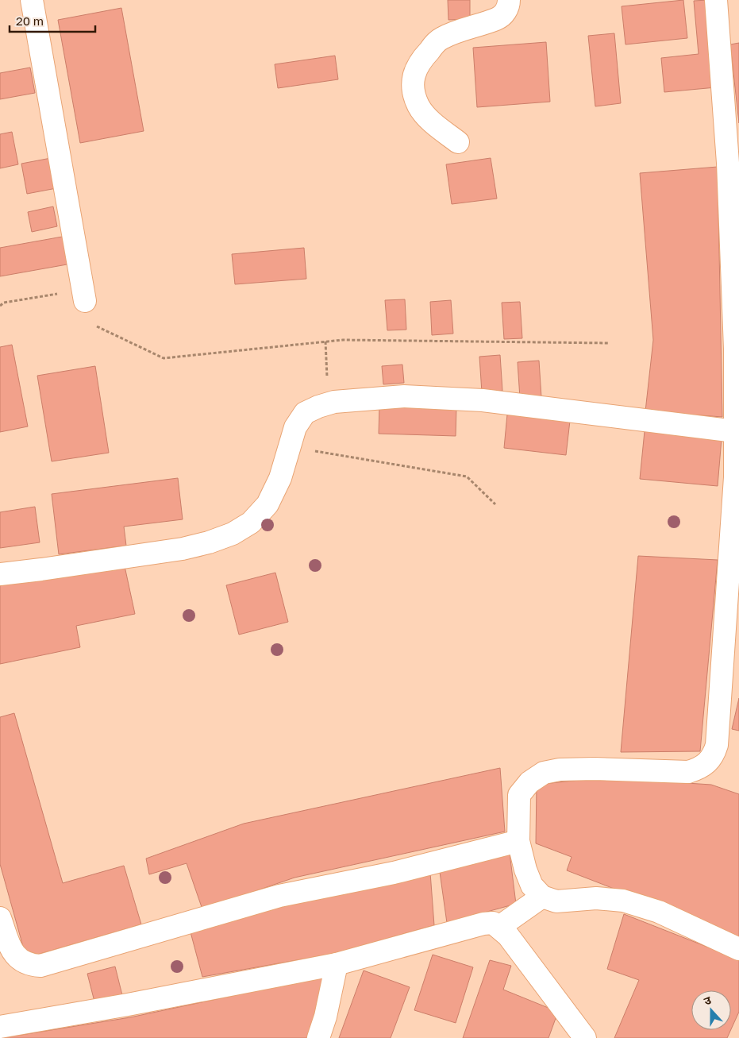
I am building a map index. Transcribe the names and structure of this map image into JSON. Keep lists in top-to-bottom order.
{
  "scale_bar": "20 m",
  "north": "top"
}
